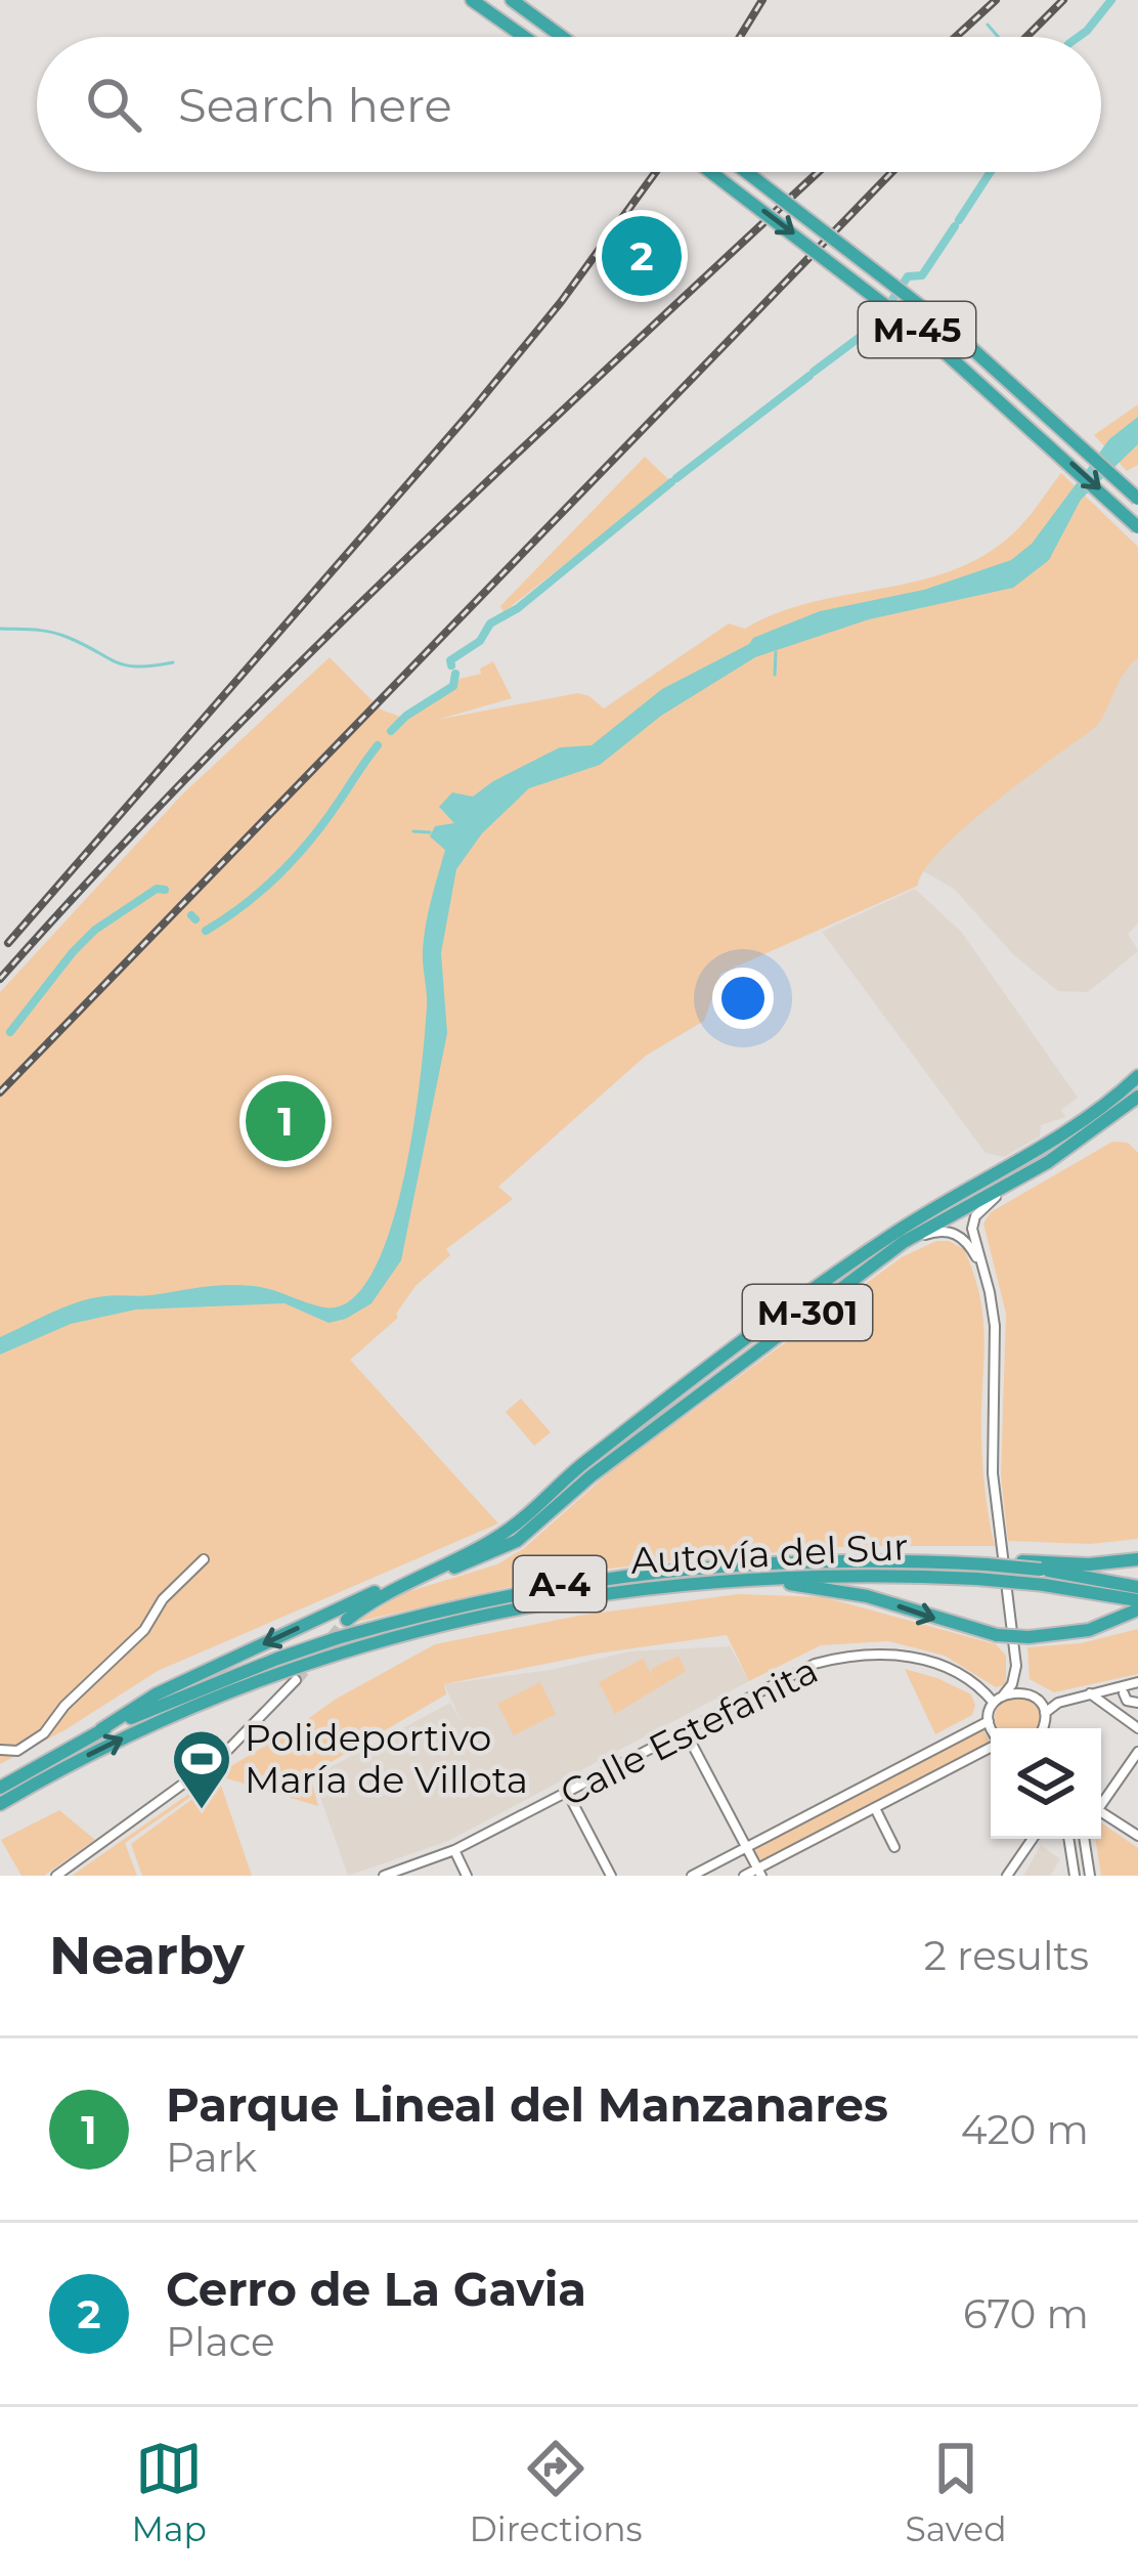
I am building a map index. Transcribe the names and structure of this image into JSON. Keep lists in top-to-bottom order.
{
  "streets": {
    "highway": [
      "M-45",
      "M-301",
      "Autovía del Sur",
      "A-4"
    ],
    "street": ["Calle Estefanita"]
  },
  "places": {
    "sports": ["Polideportivo María de Villota"]
  },
  "page": {
    "search": "Search here",
    "pins": ["2", "1"],
    "heading": ["Nearby", "2 results"],
    "list": [
      {
        "mark": "1",
        "name": "Parque Lineal del Manzanares",
        "note": "Park",
        "value": "420 m"
      },
      {
        "mark": "2",
        "name": "Cerro de La Gavia",
        "note": "Place",
        "value": "670 m"
      }
    ],
    "nav": ["Map", "Directions", "Saved"]
  }
}
